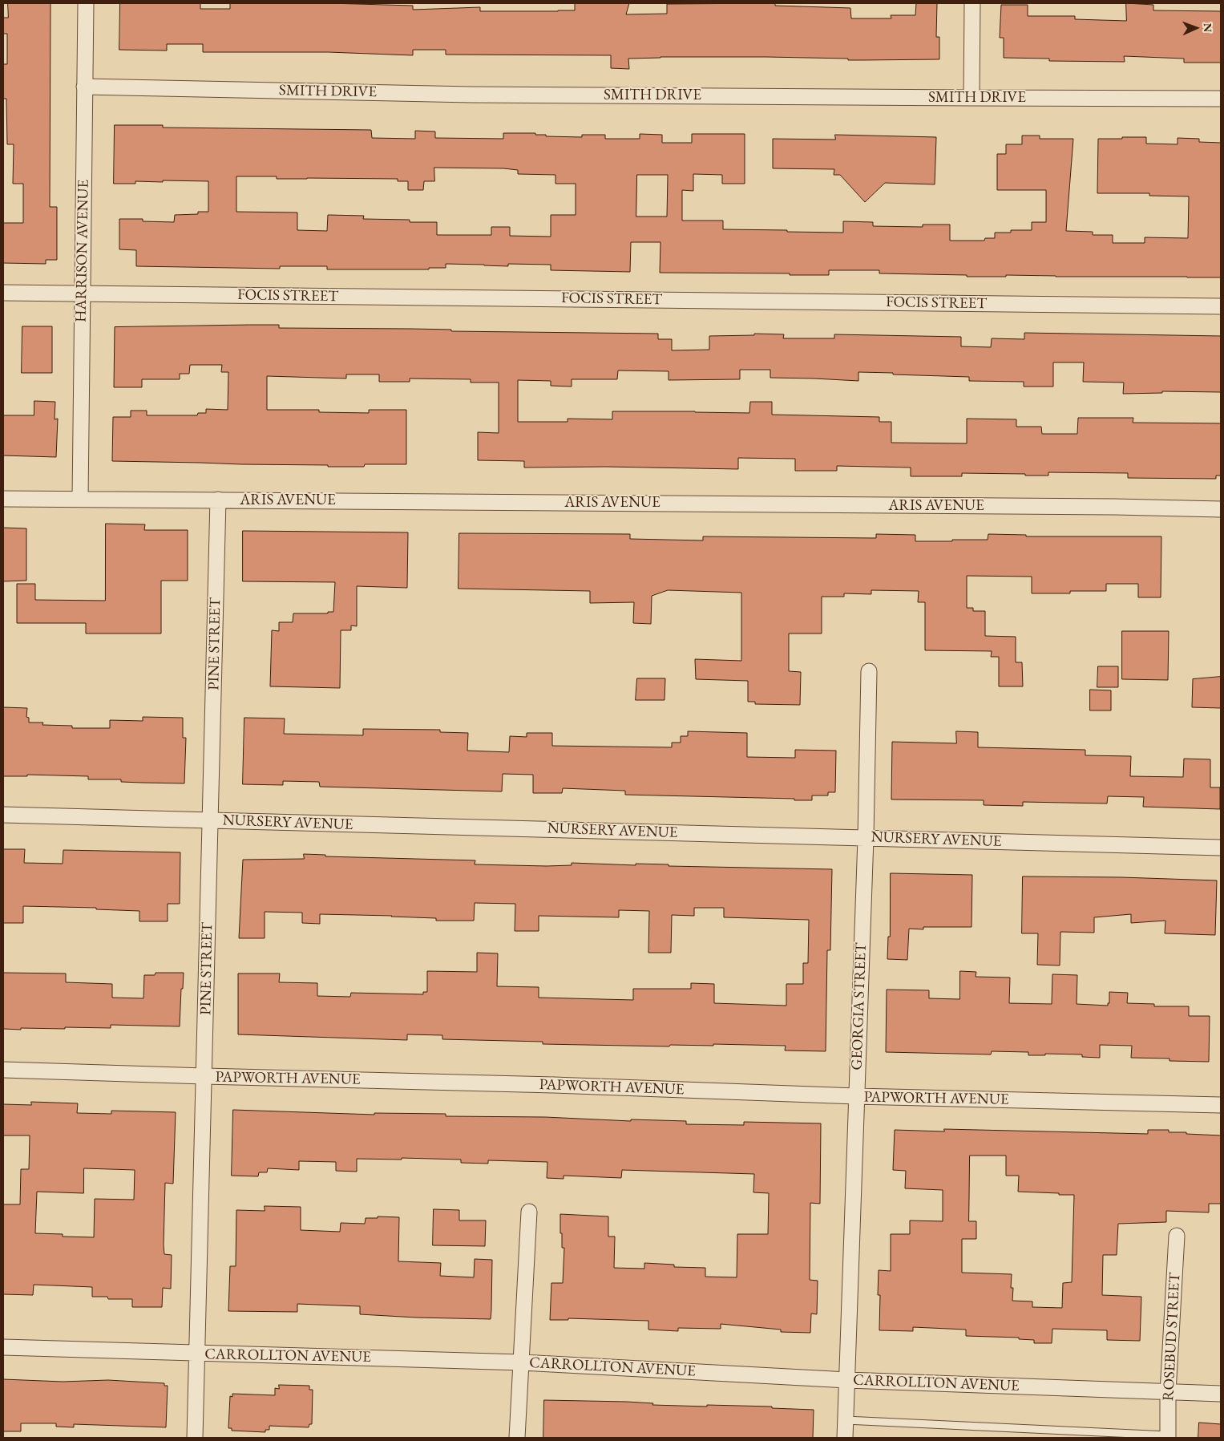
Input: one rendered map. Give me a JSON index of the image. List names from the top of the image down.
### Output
{
  "streets": {
    "street": [
      "SMITH DRIVE",
      "HARRISON AVENUE",
      "FOCIS STREET",
      "ARIS AVENUE",
      "PINE STREET",
      "NURSERY AVENUE",
      "GEORGIA STREET",
      "PAPWORTH AVENUE",
      "ROSEBUD STREET",
      "CARROLLTON AVENUE"
    ]
  },
  "crossings": [
    ["SMITH DRIVE", "HARRISON AVENUE"],
    ["HARRISON AVENUE", "FOCIS STREET"],
    ["HARRISON AVENUE", "ARIS AVENUE"],
    ["ARIS AVENUE", "PINE STREET"],
    ["PINE STREET", "NURSERY AVENUE"],
    ["PINE STREET", "PAPWORTH AVENUE"],
    ["PINE STREET", "CARROLLTON AVENUE"],
    ["NURSERY AVENUE", "GEORGIA STREET"],
    ["GEORGIA STREET", "PAPWORTH AVENUE"],
    ["GEORGIA STREET", "CARROLLTON AVENUE"],
    ["ROSEBUD STREET", "CARROLLTON AVENUE"]
  ],
  "north": "right"
}
